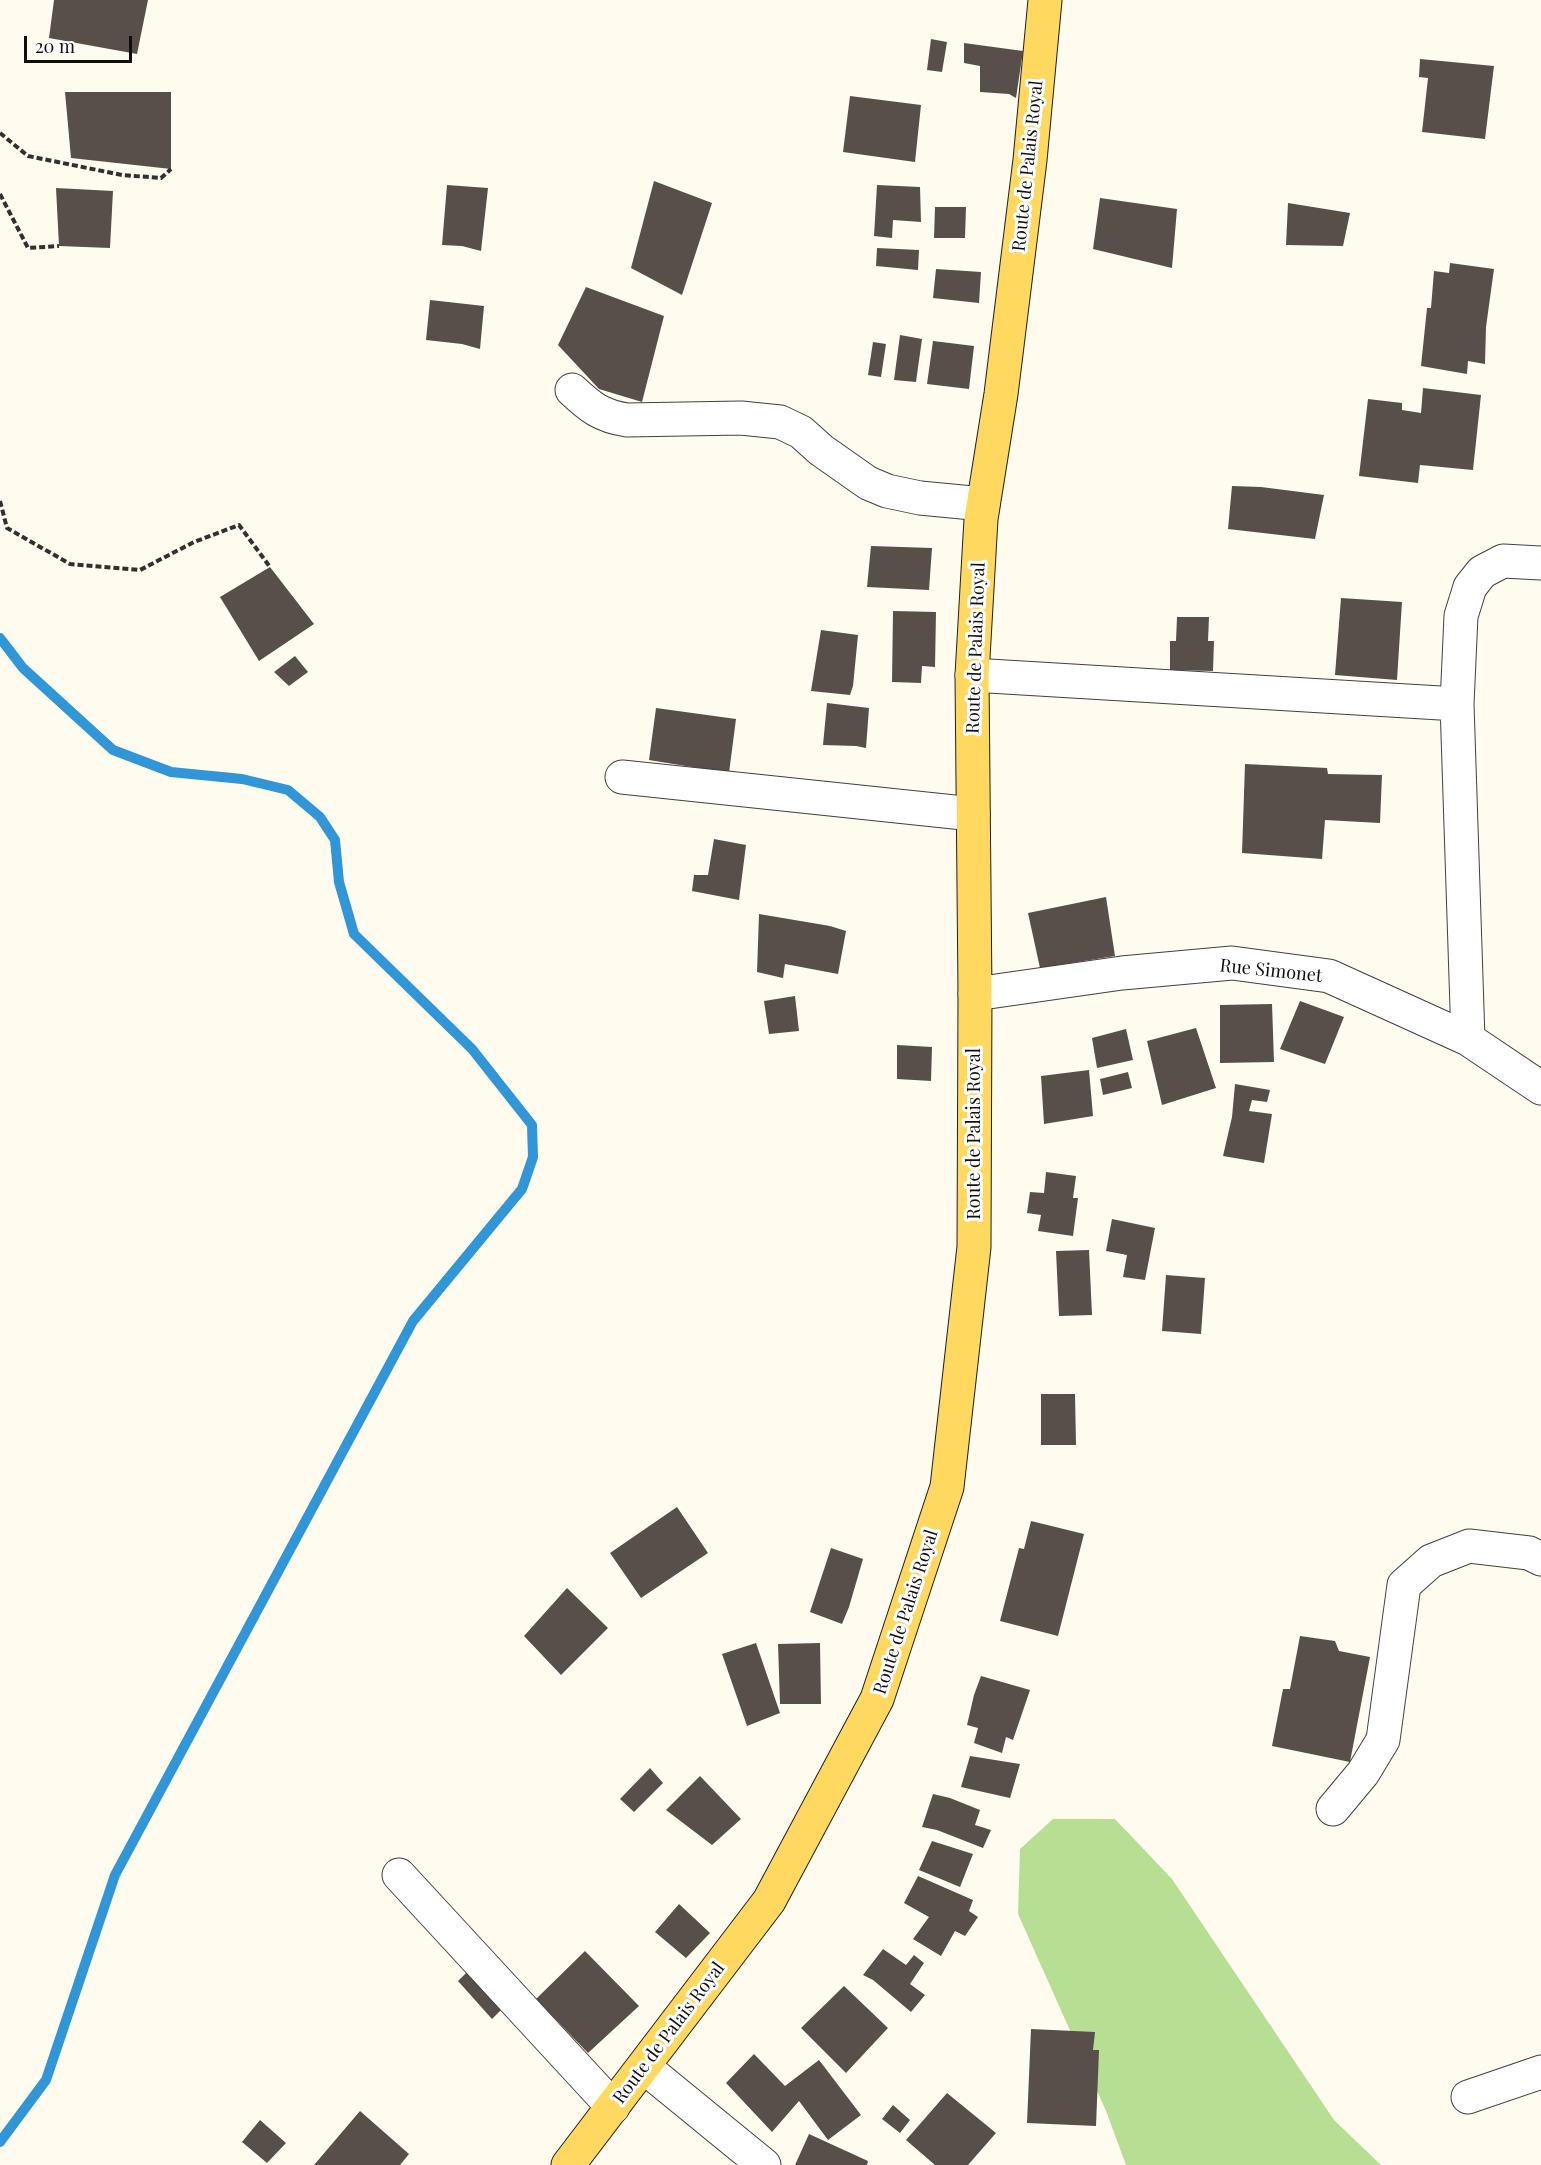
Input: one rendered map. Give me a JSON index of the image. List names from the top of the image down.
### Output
{
  "streets": {
    "main road": ["Route de Palais Royal"],
    "street": ["Rue Simonet"]
  },
  "crossings": [
    ["Route de Palais Royal", "Rue Simonet"]
  ],
  "scale_bar": "20 m"
}
